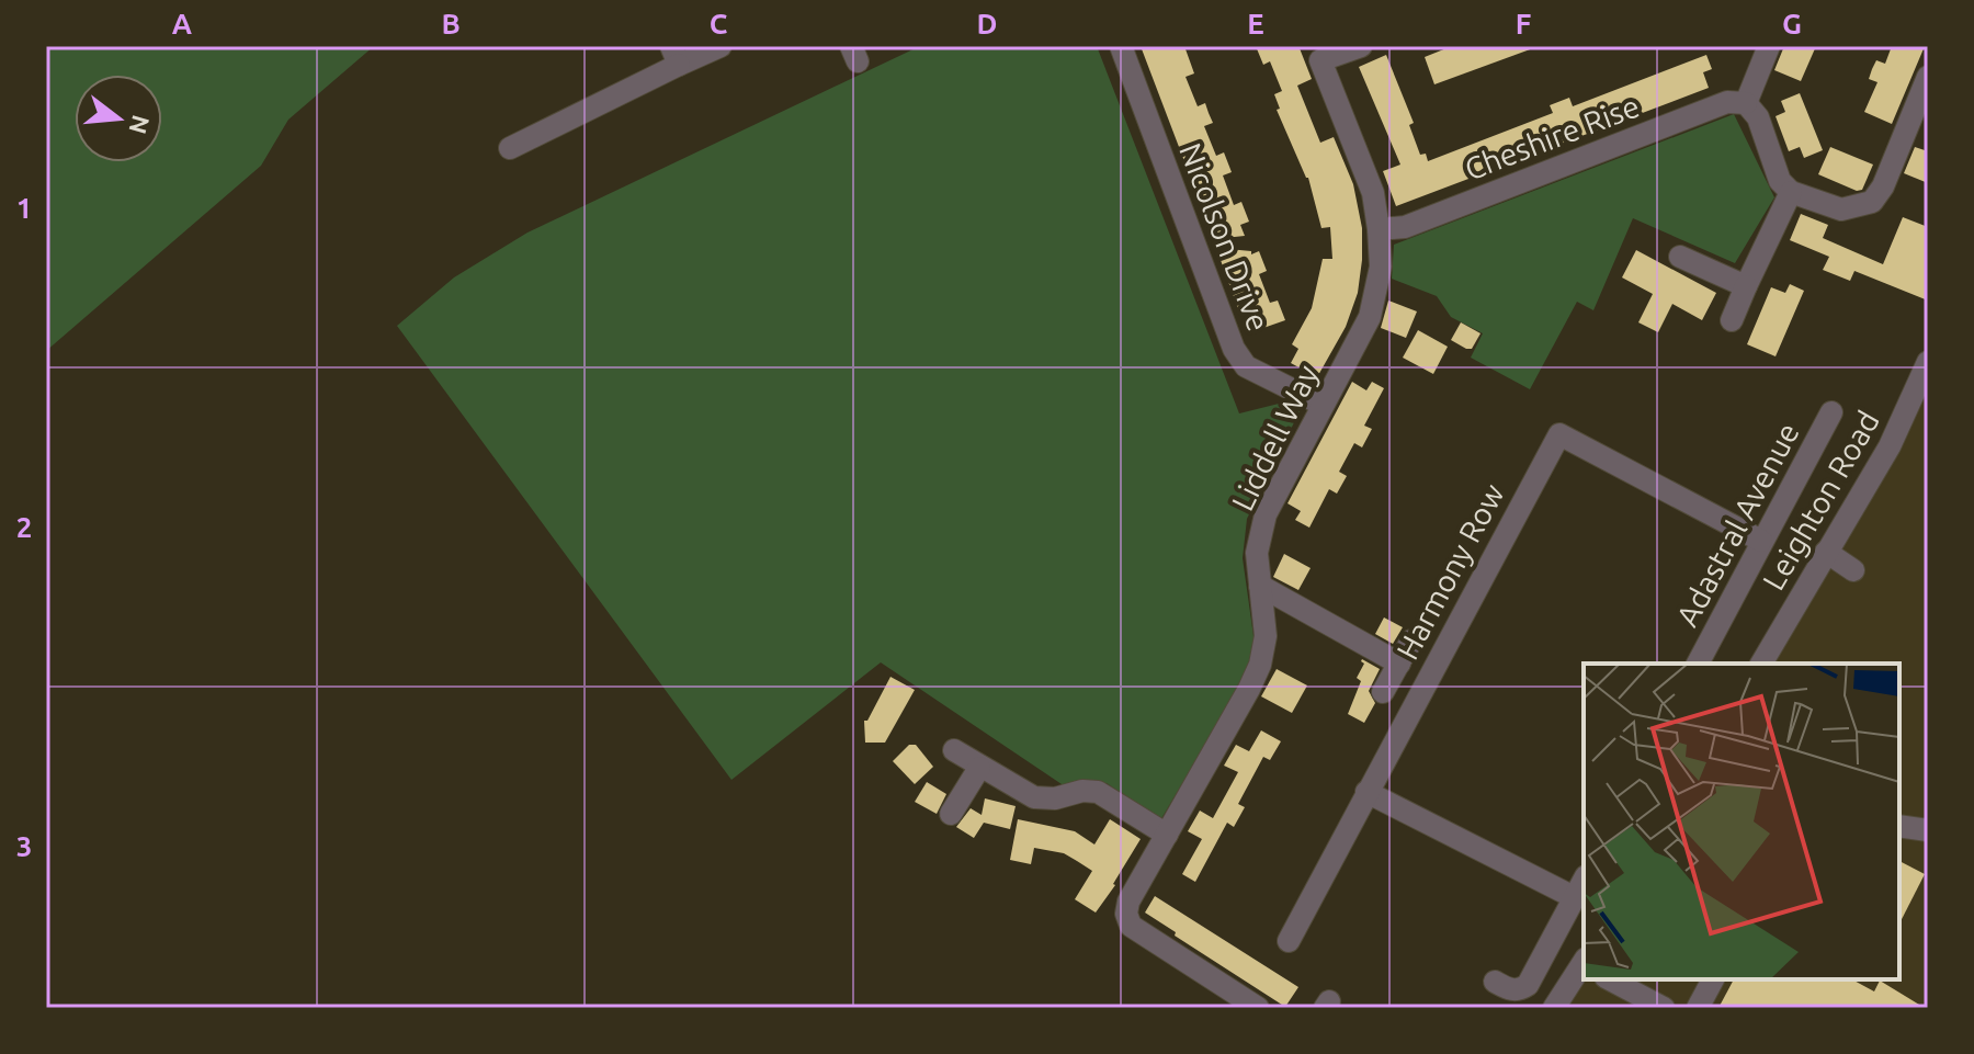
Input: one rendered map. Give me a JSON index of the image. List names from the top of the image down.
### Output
{
  "streets": {
    "street": [
      "Cheshire Rise",
      "Nicolson Drive",
      "Liddell Way",
      "Leighton Road",
      "Adastral Avenue",
      "Harmony Row"
    ]
  },
  "crossings": [
    ["Cheshire Rise", "Liddell Way"],
    ["Nicolson Drive", "Liddell Way"],
    ["Adastral Avenue", "Harmony Row"]
  ],
  "north": "right",
  "grid": {
    "columns": [
      "A",
      "B",
      "C",
      "D",
      "E",
      "F",
      "G"
    ],
    "rows": ["1", "2", "3"]
  }
}
